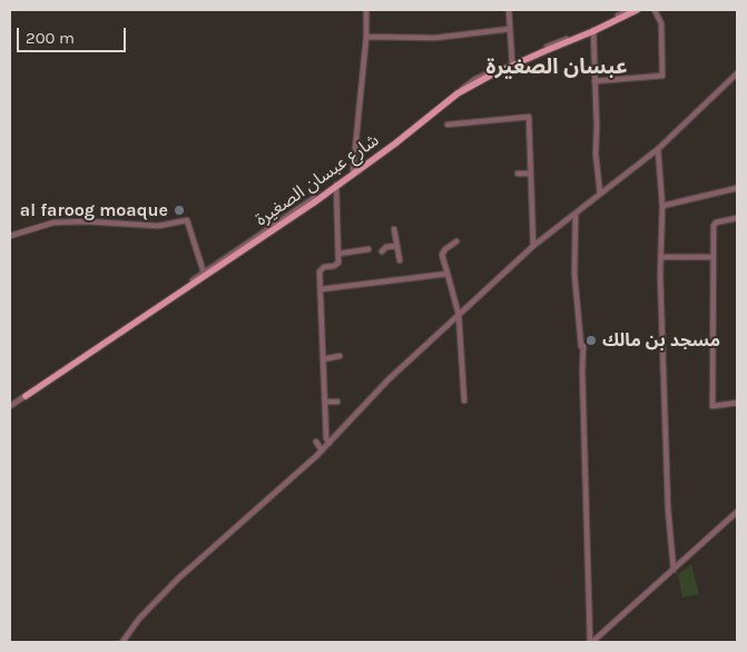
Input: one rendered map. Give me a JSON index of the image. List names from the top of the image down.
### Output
{
  "streets": {
    "main road": ["شارع عبسان الصغيرة"]
  },
  "districts": ["عبسان الصغيرة"],
  "places": ["al faroog moaque", "مسجد بن مالك"],
  "scale_bar": "200 m"
}
